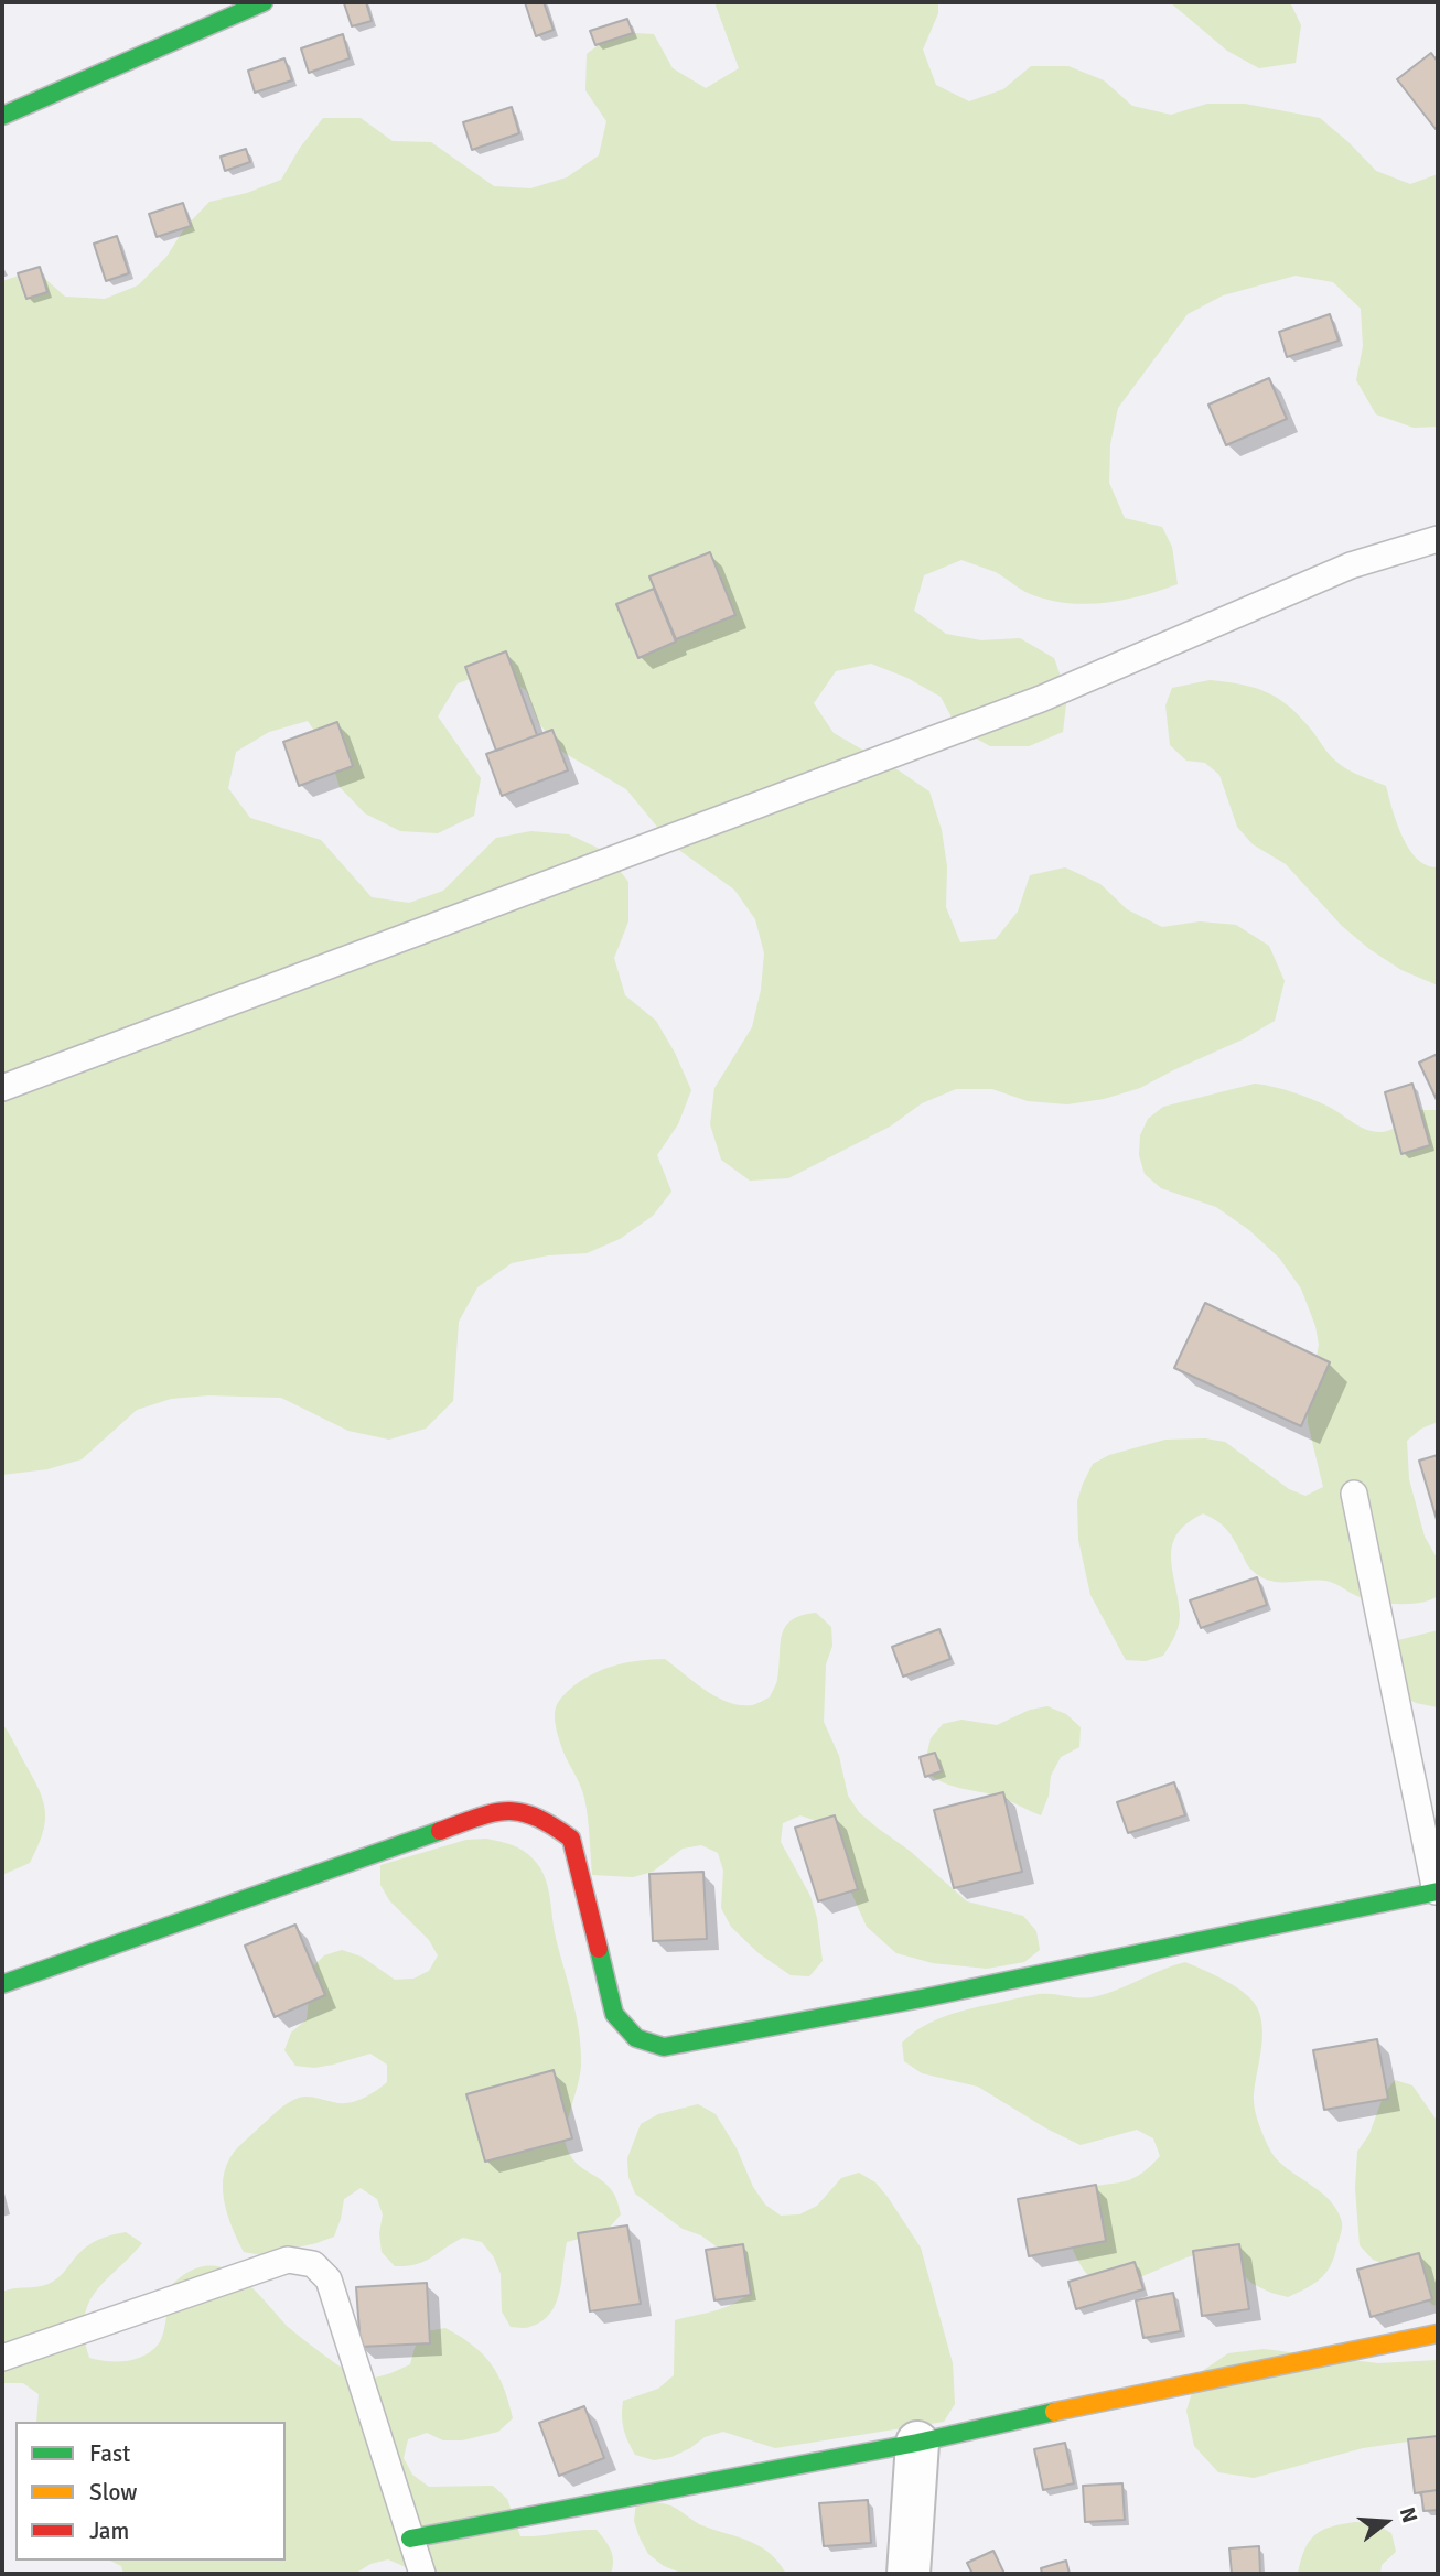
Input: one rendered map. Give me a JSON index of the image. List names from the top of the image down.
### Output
{
  "legend": ["Fast", "Slow", "Jam"],
  "north": "right"
}
